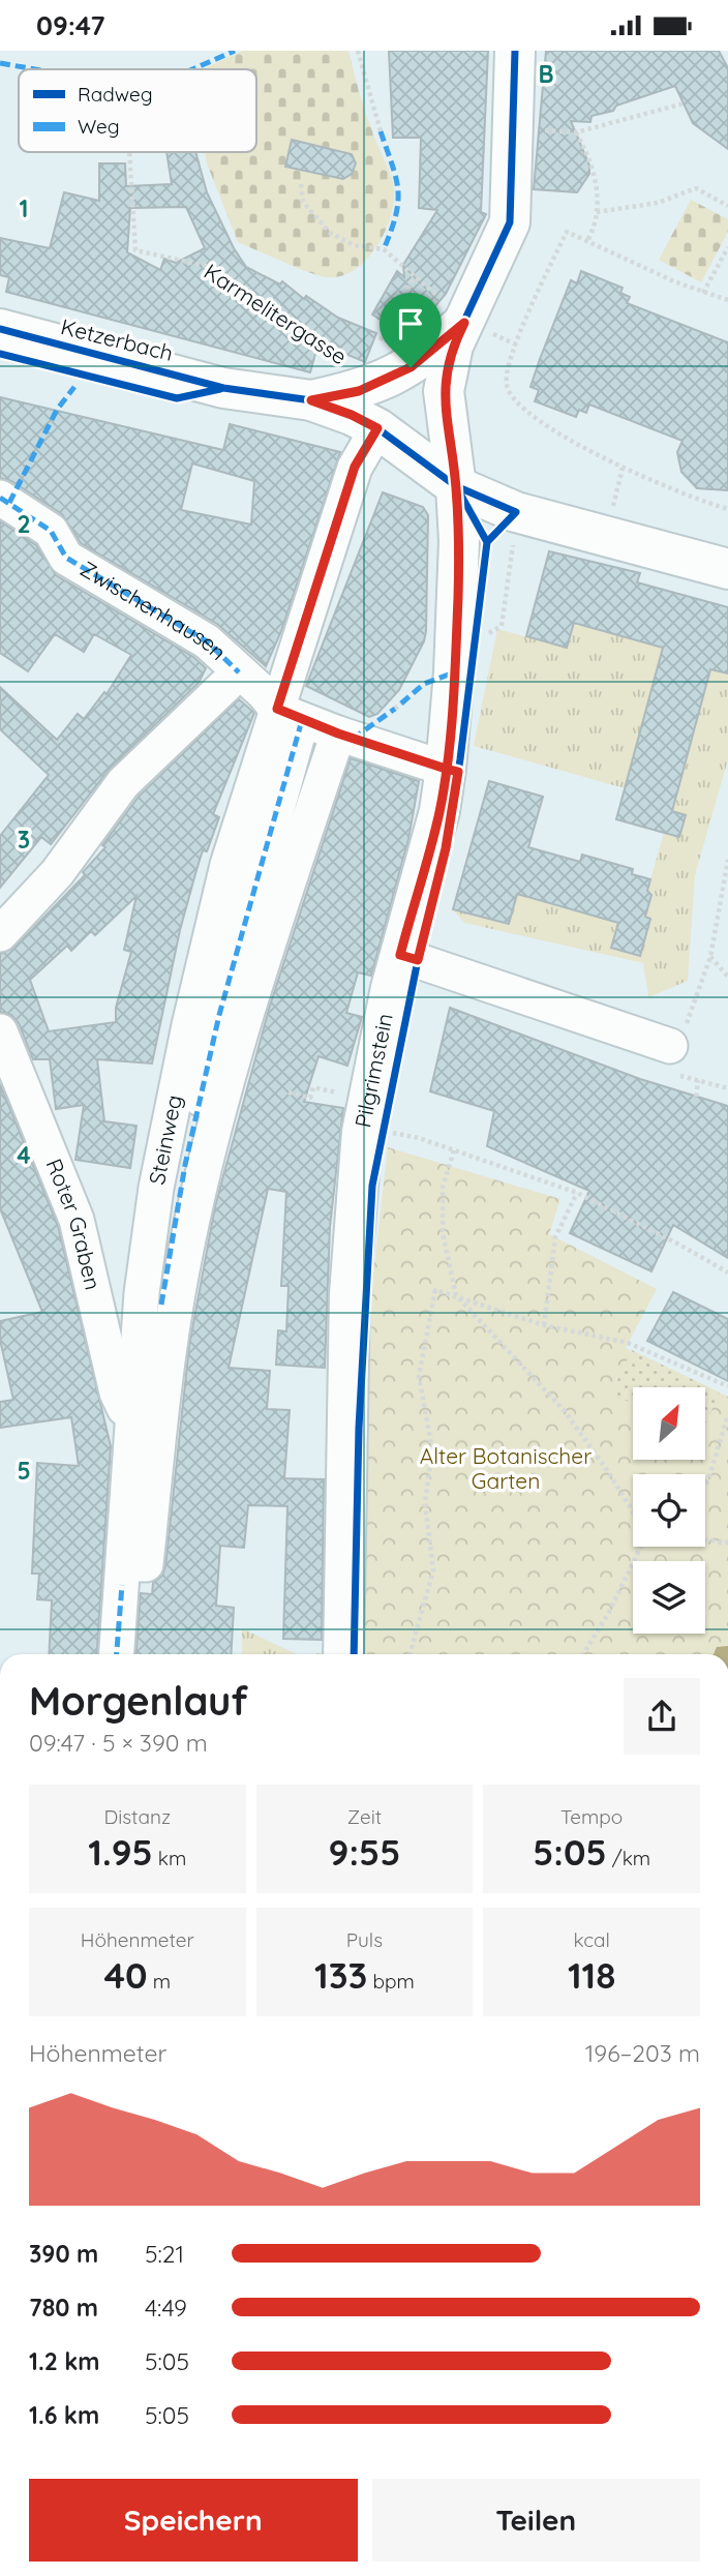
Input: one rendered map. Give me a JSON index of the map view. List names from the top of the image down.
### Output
{
  "streets": {
    "main road": ["Ketzerbach", "Pilgrimstein"],
    "street": ["Zwischenhausen", "Steinweg", "Roter Graben"],
    "path": ["Karmelitergasse"]
  },
  "crossings": [
    ["Ketzerbach", "Pilgrimstein"],
    ["Ketzerbach", "Steinweg"],
    ["Steinweg", "Roter Graben"]
  ],
  "parks": ["Alter Botanischer Garten"],
  "legend": ["Radweg", "Weg"],
  "north": "top right",
  "page": {
    "status": "09:47",
    "heading": ["Morgenlauf", "09:47 · 5 × 390 m"],
    "stats": [
      ["Distanz", "1.95 km"],
      ["Zeit", "9:55"],
      ["Tempo", "5:05 /km"],
      ["Höhenmeter", "40 m"],
      ["Puls", "133 bpm"],
      ["kcal", "118"]
    ],
    "chart": ["Höhenmeter", "196–203 m"],
    "list": [
      {
        "name": "390 m",
        "note": "5:21"
      },
      {
        "name": "780 m",
        "note": "4:49"
      },
      {
        "name": "1.2 km",
        "note": "5:05"
      },
      {
        "name": "1.6 km",
        "note": "5:05"
      }
    ],
    "buttons": ["Speichern", "Teilen"]
  },
  "grid": {
    "columns": ["B"],
    "rows": [
      "1",
      "2",
      "3",
      "4",
      "5"
    ]
  }
}
